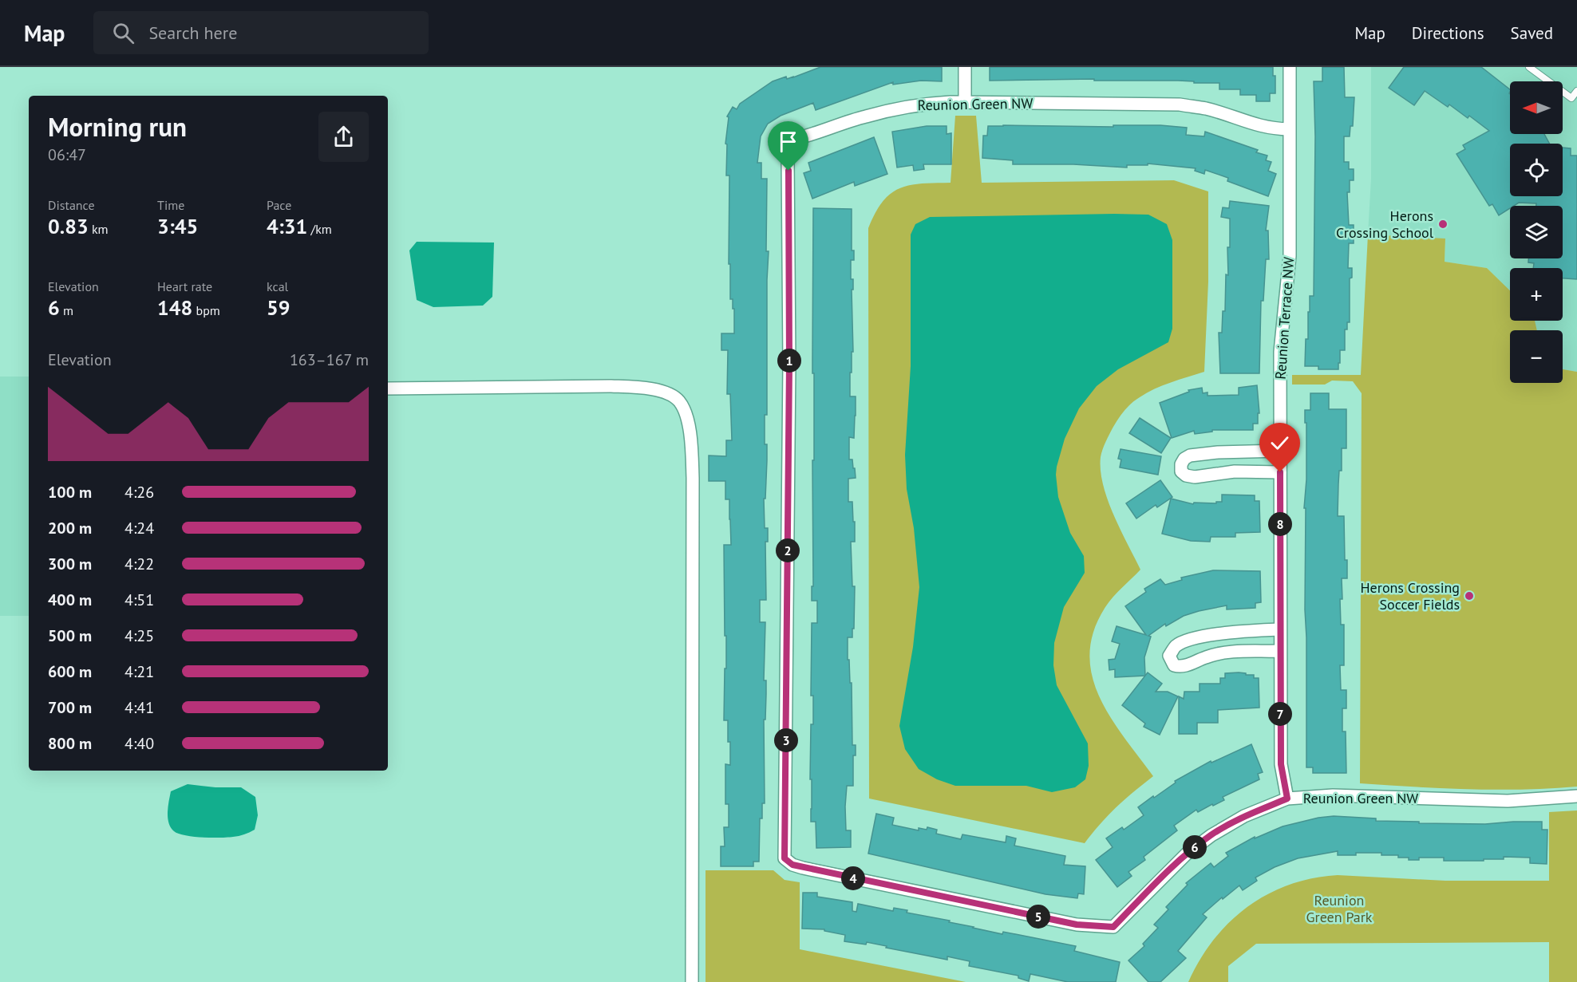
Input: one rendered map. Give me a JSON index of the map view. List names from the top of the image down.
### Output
{
  "streets": {
    "street": ["Reunion Green NW", "Reunion Terrace NW"]
  },
  "crossings": [
    ["Reunion Green NW", "Reunion Terrace NW"]
  ],
  "parks": ["Reunion Green Park"],
  "places": ["Herons Crossing School", "Herons Crossing Soccer Fields"],
  "north": "left",
  "page": {
    "header": "Map",
    "search": "Search here",
    "nav": ["Map", "Directions", "Saved"],
    "map_buttons": ["+", "−"],
    "heading": ["Morning run", "06:47"],
    "stats": [
      ["Distance", "0.83 km"],
      ["Time", "3:45"],
      ["Pace", "4:31 /km"],
      ["Elevation", "6 m"],
      ["Heart rate", "148 bpm"],
      ["kcal", "59"]
    ],
    "chart": ["Elevation", "163–167 m"],
    "pins": [
      "1",
      "8",
      "2",
      "7",
      "3",
      "6",
      "4",
      "5"
    ],
    "list": [
      {
        "name": "100 m",
        "note": "4:26"
      },
      {
        "name": "200 m",
        "note": "4:24"
      },
      {
        "name": "300 m",
        "note": "4:22"
      },
      {
        "name": "400 m",
        "note": "4:51"
      },
      {
        "name": "500 m",
        "note": "4:25"
      },
      {
        "name": "600 m",
        "note": "4:21"
      },
      {
        "name": "700 m",
        "note": "4:41"
      },
      {
        "name": "800 m",
        "note": "4:40"
      }
    ]
  }
}
